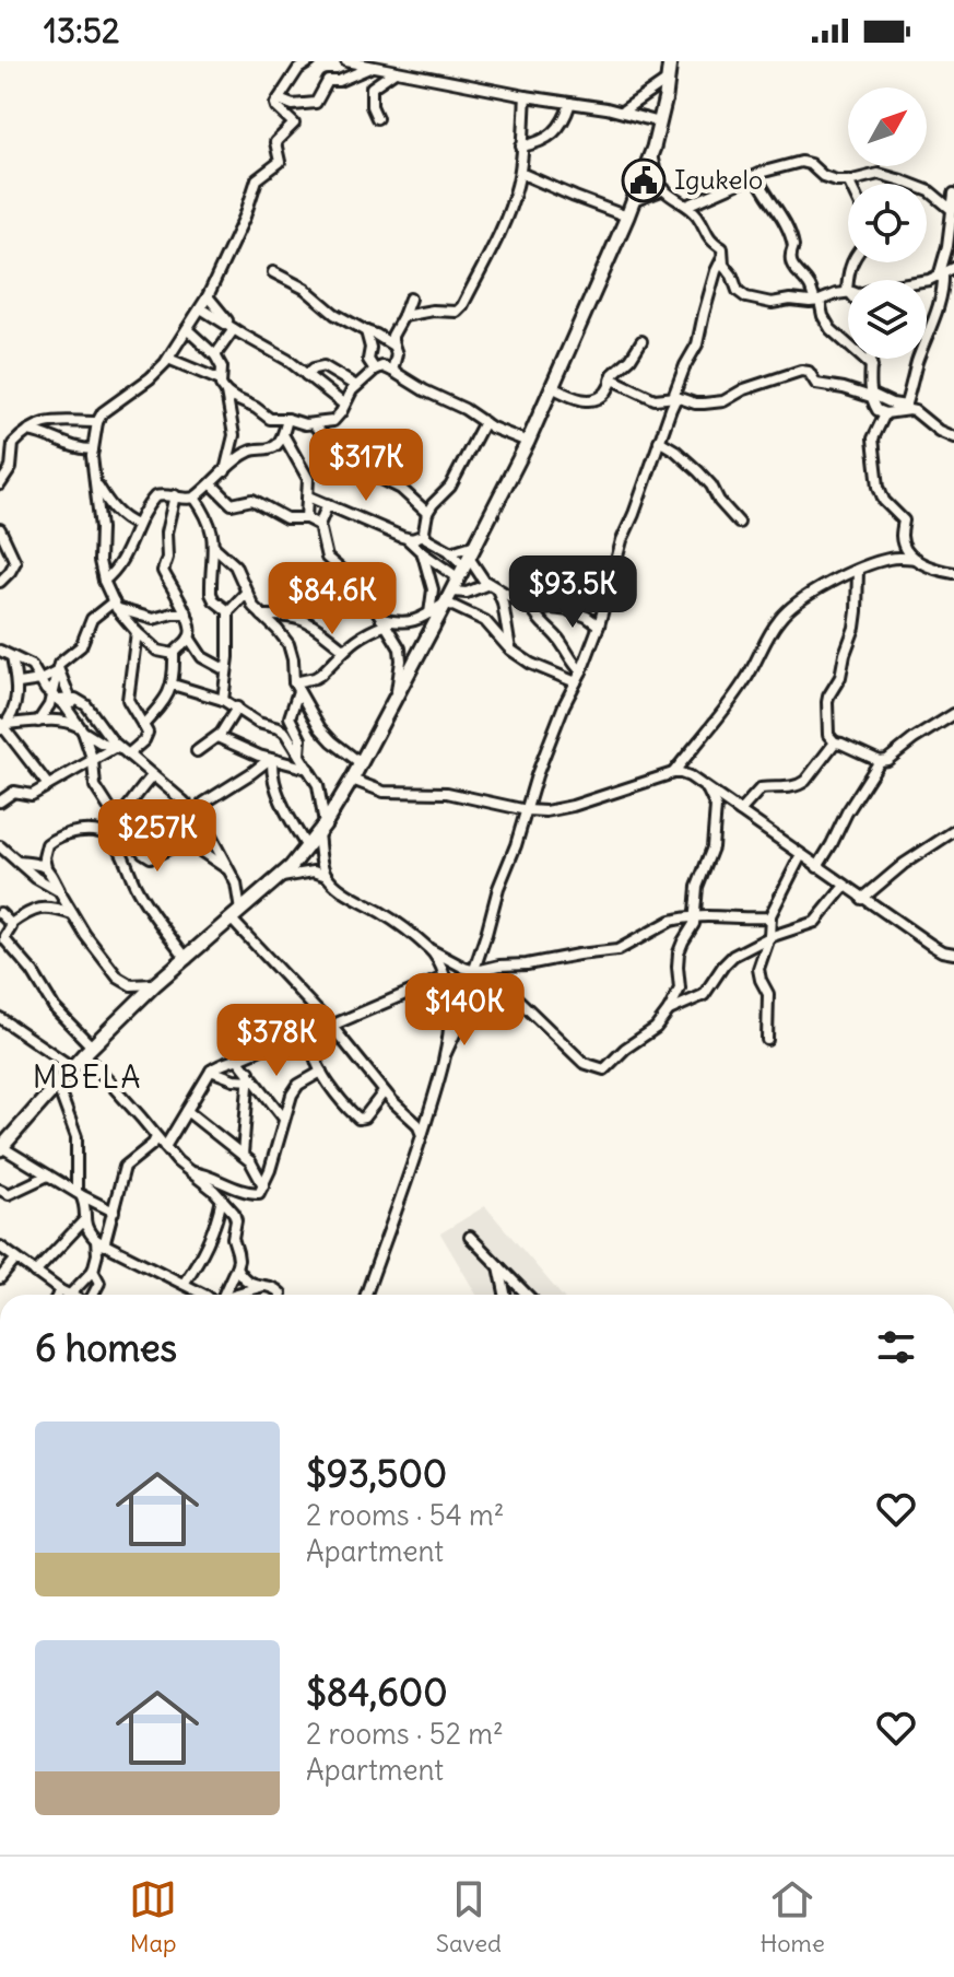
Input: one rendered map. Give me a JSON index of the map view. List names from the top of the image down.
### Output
{
  "districts": ["MBELA"],
  "places": {
    "public building": ["Igukelo"]
  },
  "north": "top right",
  "page": {
    "status": "13:52",
    "price": [
      "$317K",
      "$93.5K",
      "$84.6K",
      "$257K",
      "$140K",
      "$378K"
    ],
    "heading": "6 homes",
    "list": [
      {
        "name": "$93,500",
        "note": "2 rooms · 54 m² · Apartment"
      },
      {
        "name": "$84,600",
        "note": "2 rooms · 52 m² · Apartment"
      }
    ],
    "tabs": ["Map", "Saved", "Home"]
  }
}
